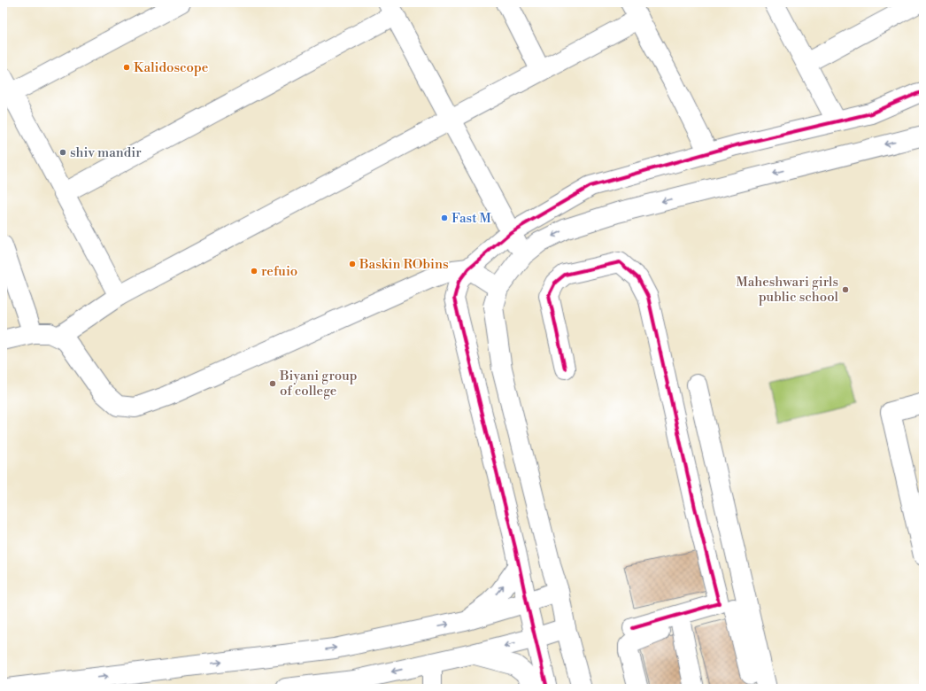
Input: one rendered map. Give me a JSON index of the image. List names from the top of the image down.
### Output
{
  "places": [
    "Kalidoscope",
    "shiv mandir",
    "Fast M",
    "Baskin RObins",
    "refuio",
    "Maheshwari girls public school",
    "Biyani group of college"
  ]
}
